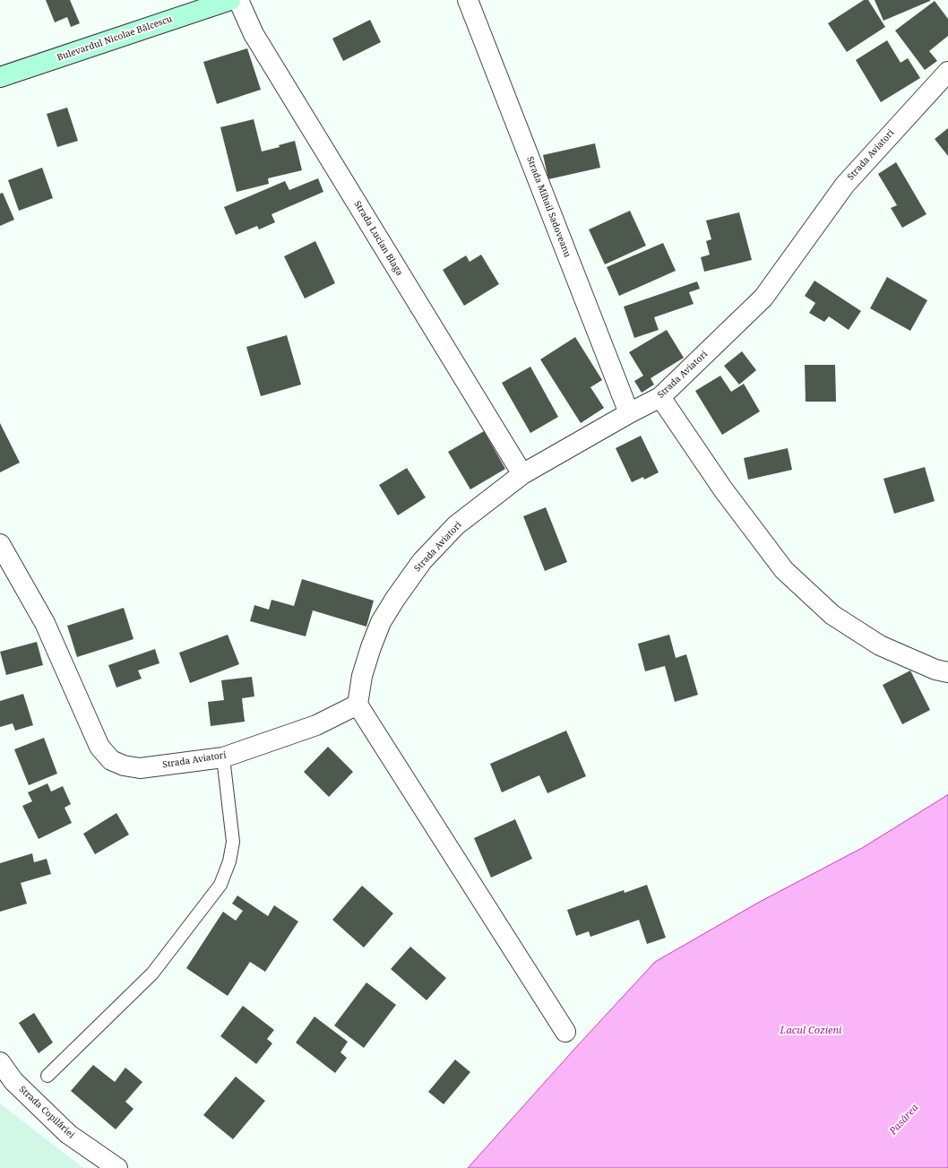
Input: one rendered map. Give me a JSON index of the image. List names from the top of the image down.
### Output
{
  "streets": {
    "main road": ["Bulevardul Nicolae Bălcescu"],
    "street": [
      "Strada Aviatori",
      "Strada Mihail Sadoveanu",
      "Strada Lucian Blaga",
      "Strada Copilăriei"
    ]
  },
  "crossings": [
    ["Strada Aviatori", "Strada Mihail Sadoveanu"],
    ["Strada Aviatori", "Strada Lucian Blaga"]
  ],
  "water": ["Lacul Cozieni", "Pasărea"]
}
